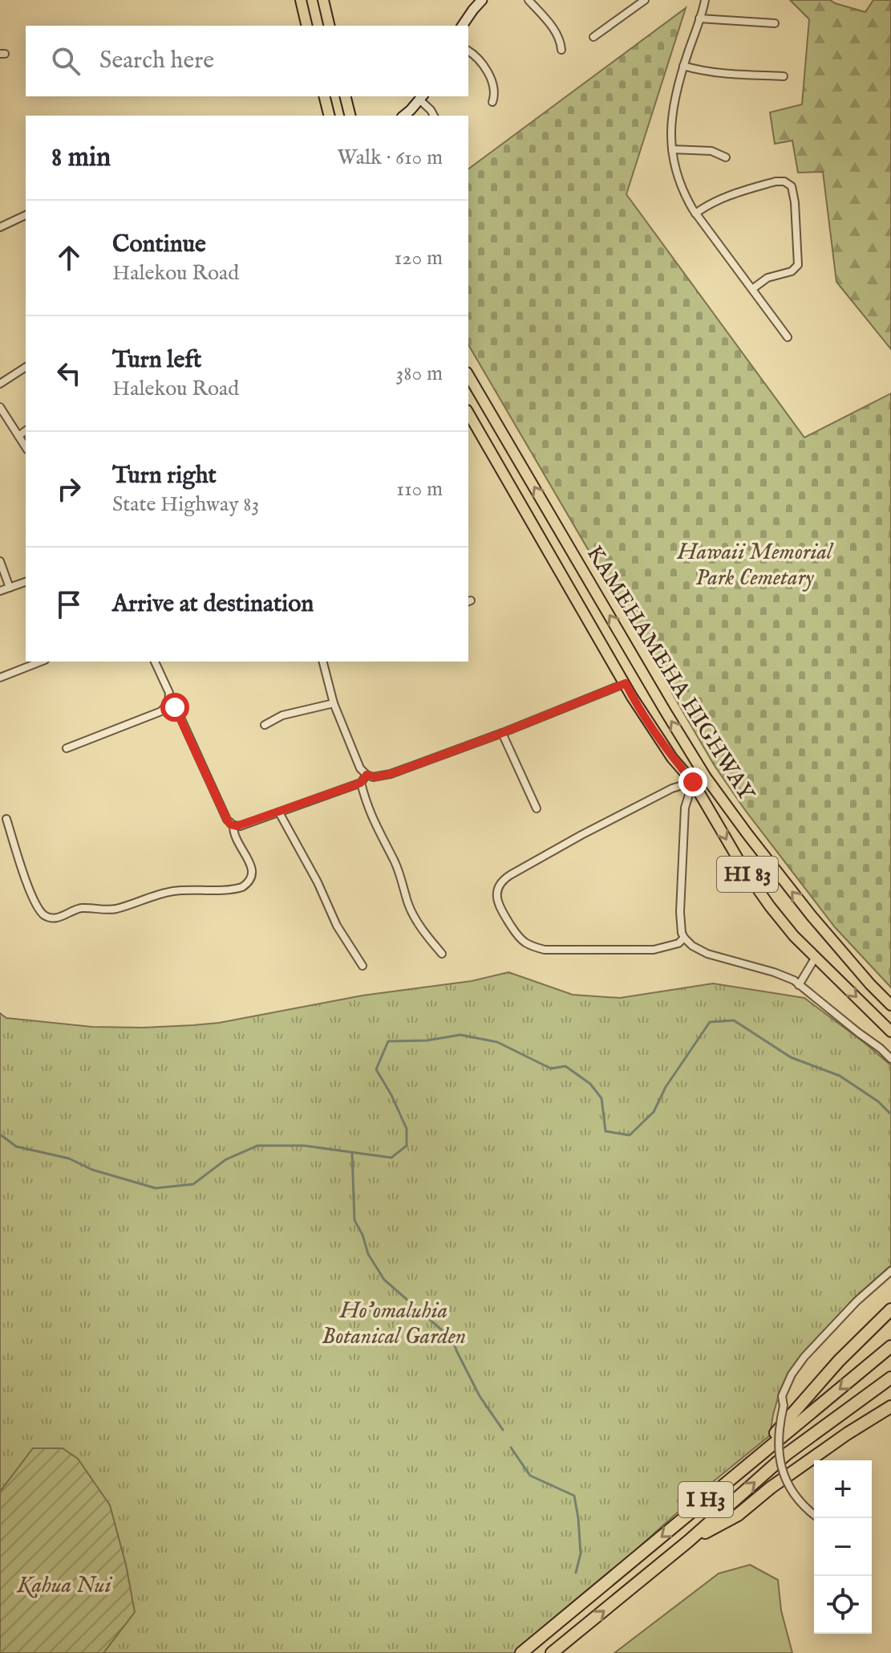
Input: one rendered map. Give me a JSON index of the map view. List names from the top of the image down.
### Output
{
  "streets": {
    "highway": ["I H3"],
    "main road": ["KAMEHAMEHA HIGHWAY", "HI 83"]
  },
  "crossings": [
    ["KAMEHAMEHA HIGHWAY", "HI 83"]
  ],
  "parks": ["Hawaii Memorial Park Cemetary", "Ho'omaluhia Botanical Garden", "Kahua Nui"],
  "page": {
    "search": "Search here",
    "heading": ["8 min", "Walk · 610 m"],
    "list": [
      ["Continue", "Halekou Road", "120 m"],
      ["Turn left", "Halekou Road", "380 m"],
      ["Turn right", "State Highway 83", "110 m"],
      "Arrive at destination"
    ],
    "map_buttons": ["+", "−"]
  }
}
